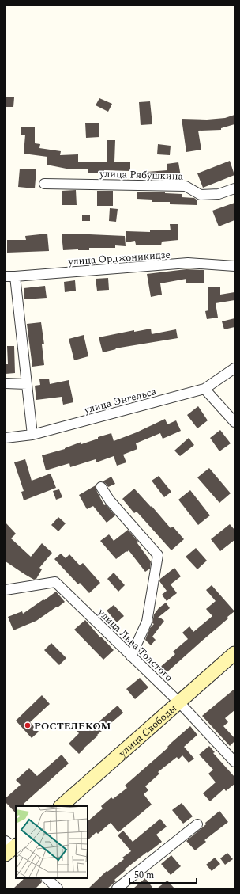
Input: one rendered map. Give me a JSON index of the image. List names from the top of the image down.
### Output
{
  "streets": {
    "street": [
      "улица Рябушкина",
      "улица Орджоникидзе",
      "улица Энгельса",
      "улица Льва Толстого",
      "улица Свободы"
    ]
  },
  "crossings": [
    ["улица Льва Толстого", "улица Свободы"]
  ],
  "places": ["РОСТЕЛЕКОМ"],
  "scale_bar": "50 m"
}
